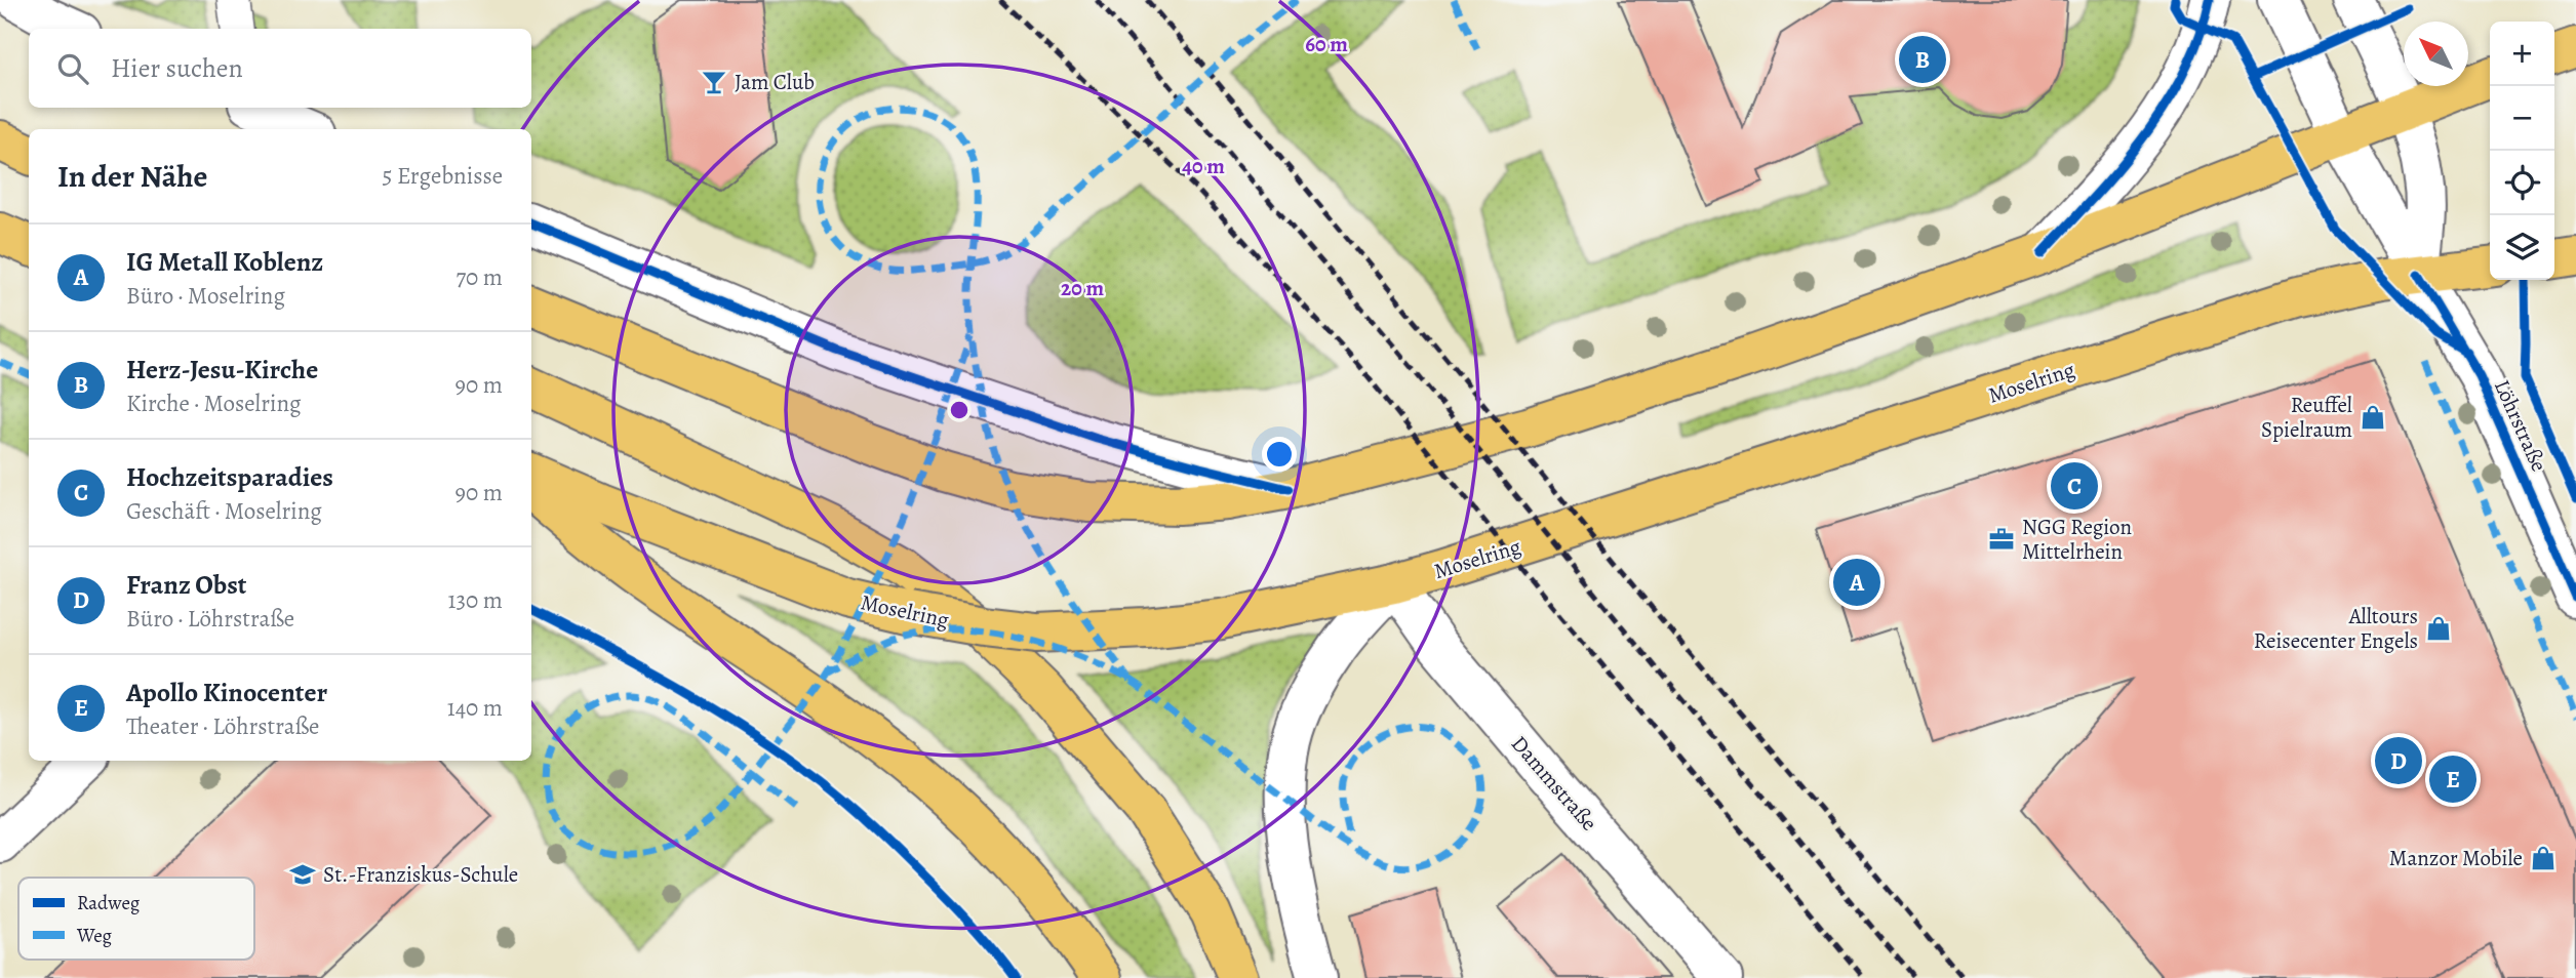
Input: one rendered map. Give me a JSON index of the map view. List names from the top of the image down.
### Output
{
  "streets": {
    "main road": ["Moselring"],
    "street": ["Löhrstraße", "Dammstraße"]
  },
  "crossings": [
    ["Moselring", "Löhrstraße"],
    ["Moselring", "Dammstraße"]
  ],
  "places": {
    "bar": ["Jam Club"],
    "shop": ["Reuffel Spielraum", "Alltours Reisecenter Engels", "Manzor Mobile"],
    "office": ["NGG Region Mittelrhein"],
    "school or university": ["St.-Franziskus-Schule"]
  },
  "legend": ["Radweg", "Weg"],
  "north": "top left",
  "page": {
    "map_buttons": ["+", "−"],
    "search": "Hier suchen",
    "pins": [
      "B",
      "C",
      "A",
      "D",
      "E"
    ],
    "heading": ["In der Nähe", "5 Ergebnisse"],
    "list": [
      {
        "mark": "A",
        "name": "IG Metall Koblenz",
        "note": "Büro · Moselring",
        "value": "70 m"
      },
      {
        "mark": "B",
        "name": "Herz-Jesu-Kirche",
        "note": "Kirche · Moselring",
        "value": "90 m"
      },
      {
        "mark": "C",
        "name": "Hochzeitsparadies",
        "note": "Geschäft · Moselring",
        "value": "90 m"
      },
      {
        "mark": "D",
        "name": "Franz Obst",
        "note": "Büro · Löhrstraße",
        "value": "130 m"
      },
      {
        "mark": "E",
        "name": "Apollo Kinocenter",
        "note": "Theater · Löhrstraße",
        "value": "140 m"
      }
    ]
  },
  "rings": ["60 m", "40 m", "20 m"]
}
